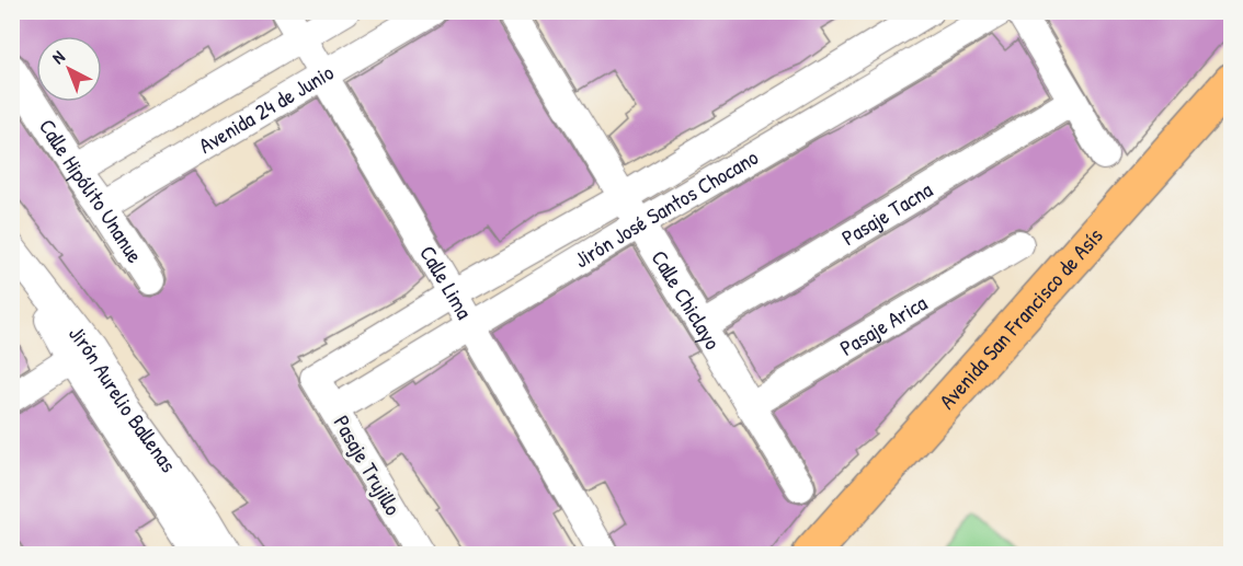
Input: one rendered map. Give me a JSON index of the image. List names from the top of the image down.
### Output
{
  "streets": {
    "highway": ["Avenida San Francisco de Asís"],
    "street": [
      "Avenida 24 de Junio",
      "Calle Hipólito Unanue",
      "Jirón José Santos Chocano",
      "Pasaje Tacna",
      "Calle Lima",
      "Calle Chiclayo",
      "Pasaje Arica",
      "Jirón Aurelio Ballenas",
      "Pasaje Trujillo"
    ]
  },
  "crossings": [
    ["Avenida 24 de Junio", "Calle Hipólito Unanue"],
    ["Avenida 24 de Junio", "Calle Lima"],
    ["Jirón José Santos Chocano", "Calle Lima"],
    ["Jirón José Santos Chocano", "Calle Chiclayo"],
    ["Jirón José Santos Chocano", "Pasaje Trujillo"],
    ["Pasaje Tacna", "Calle Chiclayo"],
    ["Calle Chiclayo", "Pasaje Arica"]
  ],
  "north": "top left"
}
